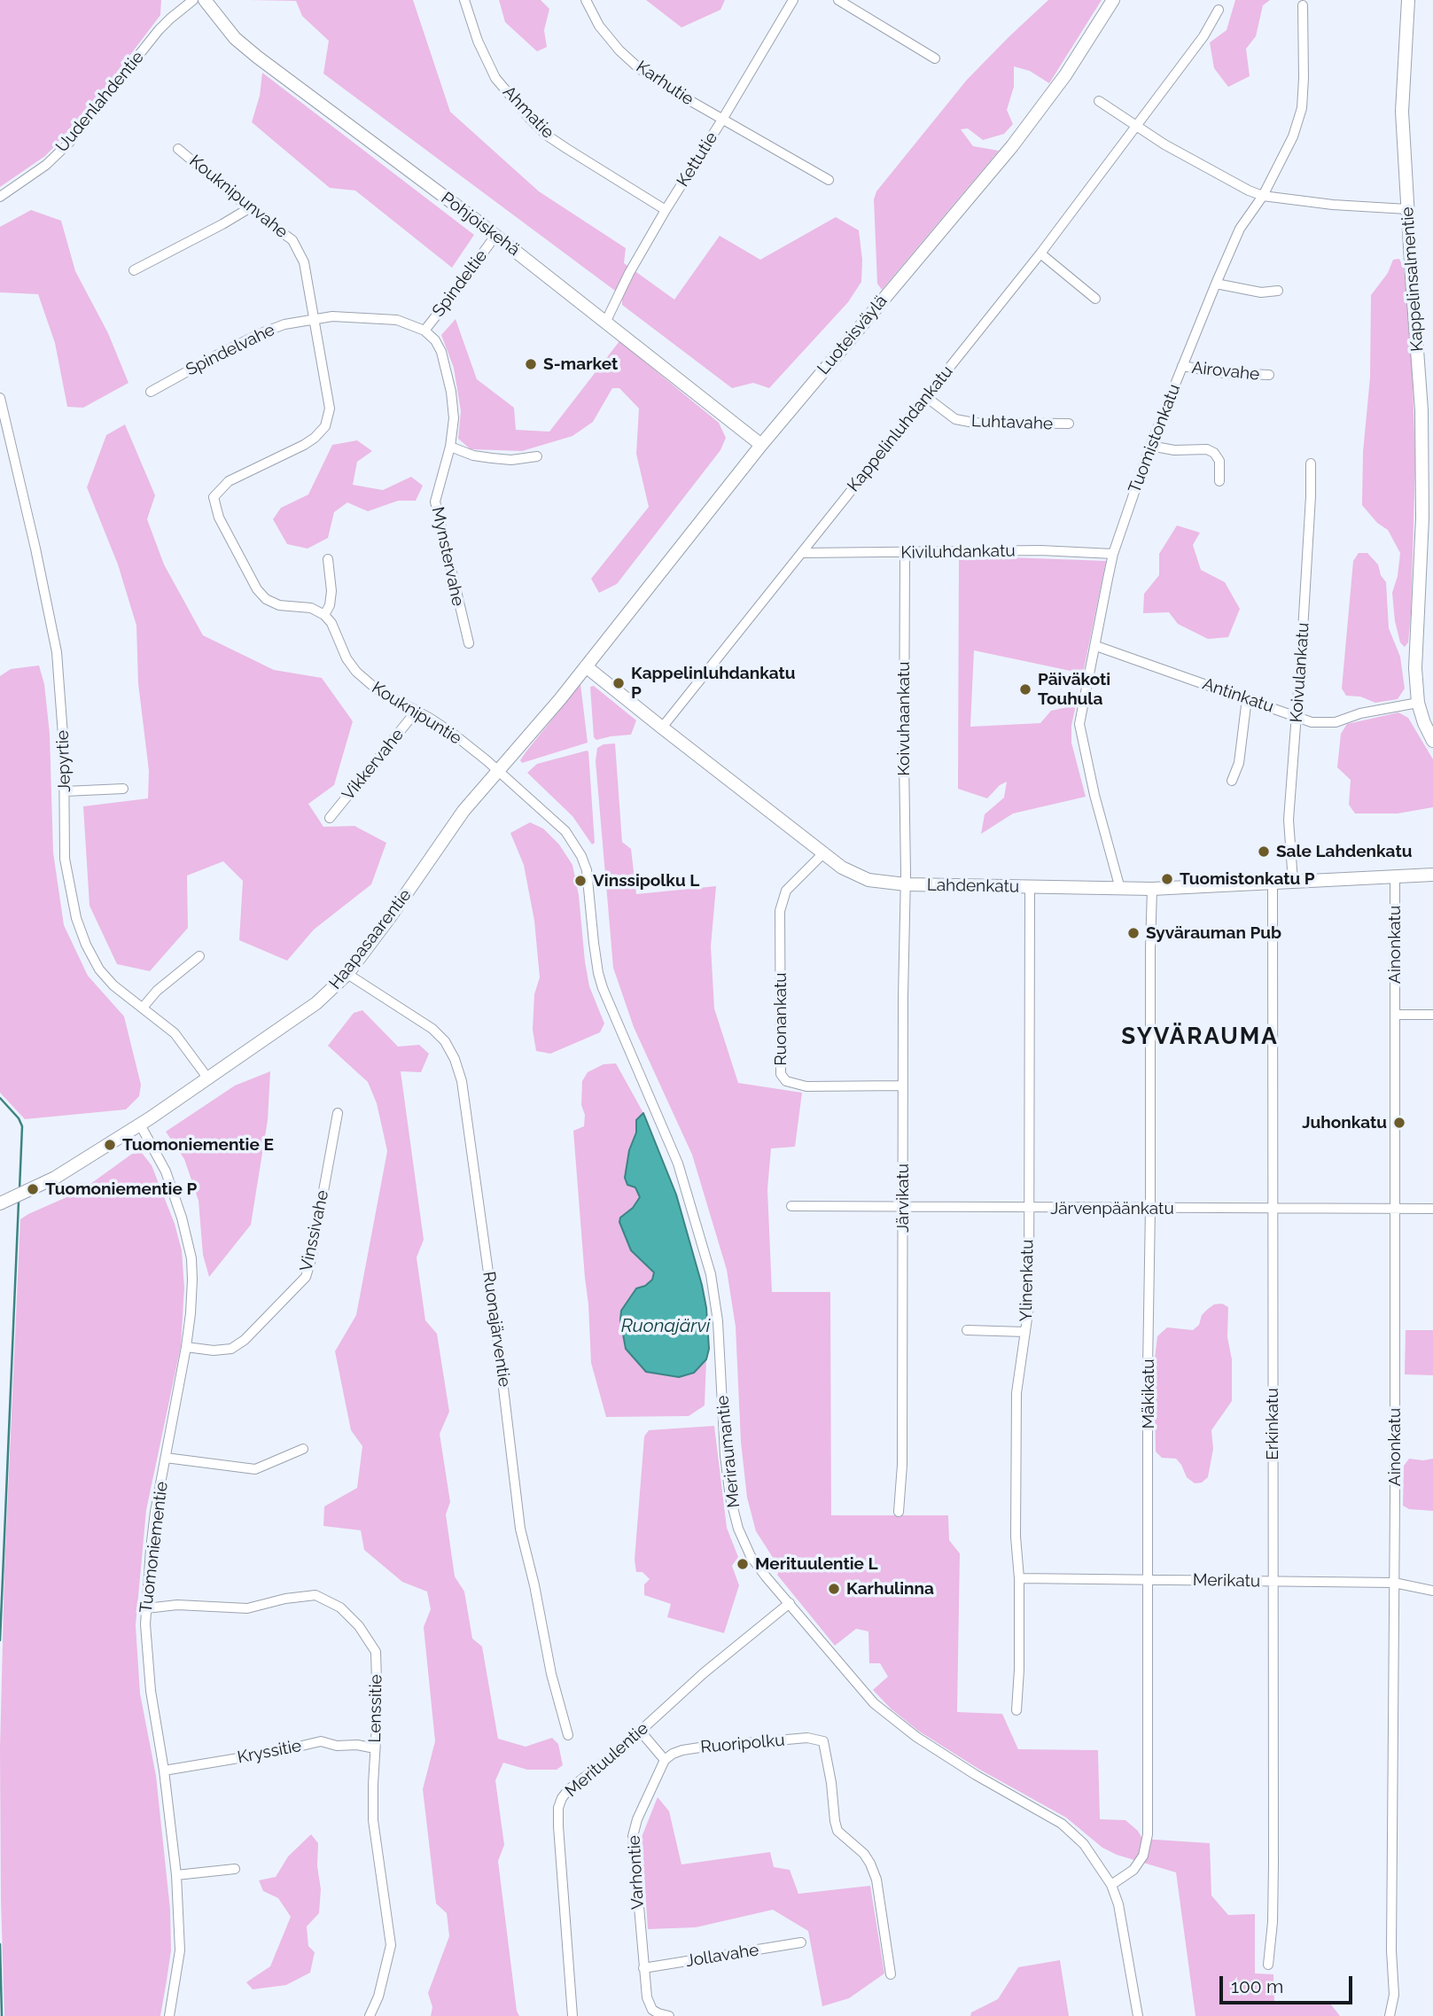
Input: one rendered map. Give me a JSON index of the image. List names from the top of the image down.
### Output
{
  "streets": {
    "main road": [
      "Pohjoiskehä",
      "Kappelinsalmentie",
      "Luoteisväylä",
      "Lahdenkatu",
      "Haapasaarentie"
    ],
    "street": [
      "Karhutie",
      "Uudenlahdentie",
      "Ahmatie",
      "Kettutie",
      "Kouknipunvahe",
      "Spindeltie",
      "Spindelvahe",
      "Airovahe",
      "Luhtavahe",
      "Kappelinluhdankatu",
      "Tuomistonkatu",
      "Kiviluhdankatu",
      "Mynstervahe",
      "Koivulankatu",
      "Antinkatu",
      "Kouknipuntie",
      "Koivuhaankatu",
      "Jepyrtie",
      "Vikkervahe",
      "Ainonkatu",
      "Ruonankatu",
      "Järvikatu",
      "Järvenpäänkatu",
      "Vinssivahe",
      "Ylinenkatu",
      "Ruonajärventie",
      "Mäkikatu",
      "Erkinkatu",
      "Meriraumantie",
      "Tuomoniementie",
      "Merikatu",
      "Lenssitie",
      "Ruoripolku",
      "Kryssitie",
      "Merituulentie",
      "Varhontie",
      "Jollavahe"
    ]
  },
  "crossings": [
    ["Karhutie", "Kettutie"],
    ["Ahmatie", "Kettutie"],
    ["Kettutie", "Pohjoiskehä"],
    ["Kouknipunvahe", "Spindeltie"],
    ["Kouknipunvahe", "Spindelvahe"],
    ["Pohjoiskehä", "Spindeltie"],
    ["Pohjoiskehä", "Luoteisväylä"],
    ["Kappelinsalmentie", "Antinkatu"],
    ["Spindeltie", "Spindelvahe"],
    ["Spindeltie", "Mynstervahe"],
    ["Luoteisväylä", "Lahdenkatu"],
    ["Luoteisväylä", "Haapasaarentie"],
    ["Airovahe", "Tuomistonkatu"],
    ["Luhtavahe", "Kappelinluhdankatu"],
    ["Kappelinluhdankatu", "Kiviluhdankatu"],
    ["Kappelinluhdankatu", "Lahdenkatu"],
    ["Tuomistonkatu", "Kiviluhdankatu"],
    ["Tuomistonkatu", "Antinkatu"],
    ["Tuomistonkatu", "Lahdenkatu"],
    ["Kiviluhdankatu", "Koivuhaankatu"],
    ["Koivulankatu", "Antinkatu"],
    ["Koivulankatu", "Lahdenkatu"],
    ["Kouknipuntie", "Vikkervahe"],
    ["Kouknipuntie", "Haapasaarentie"],
    ["Kouknipuntie", "Meriraumantie"],
    ["Koivuhaankatu", "Lahdenkatu"],
    ["Koivuhaankatu", "Järvikatu"],
    ["Jepyrtie", "Haapasaarentie"],
    ["Lahdenkatu", "Haapasaarentie"],
    ["Lahdenkatu", "Ainonkatu"],
    ["Lahdenkatu", "Ruonankatu"],
    ["Lahdenkatu", "Järvikatu"],
    ["Lahdenkatu", "Ylinenkatu"],
    ["Lahdenkatu", "Mäkikatu"],
    ["Lahdenkatu", "Erkinkatu"],
    ["Haapasaarentie", "Ruonajärventie"],
    ["Haapasaarentie", "Meriraumantie"],
    ["Haapasaarentie", "Tuomoniementie"],
    ["Ainonkatu", "Järvenpäänkatu"],
    ["Ainonkatu", "Merikatu"],
    ["Ruonankatu", "Järvikatu"],
    ["Järvikatu", "Järvenpäänkatu"],
    ["Järvenpäänkatu", "Ylinenkatu"],
    ["Järvenpäänkatu", "Mäkikatu"],
    ["Järvenpäänkatu", "Erkinkatu"],
    ["Vinssivahe", "Tuomoniementie"],
    ["Ylinenkatu", "Merikatu"],
    ["Mäkikatu", "Meriraumantie"],
    ["Mäkikatu", "Merikatu"],
    ["Erkinkatu", "Merikatu"],
    ["Meriraumantie", "Merituulentie"],
    ["Tuomoniementie", "Lenssitie"],
    ["Tuomoniementie", "Kryssitie"],
    ["Lenssitie", "Kryssitie"],
    ["Ruoripolku", "Varhontie"],
    ["Varhontie", "Jollavahe"]
  ],
  "districts": ["SYVÄRAUMA"],
  "water": ["Ruonajärvi"],
  "places": [
    "S-market",
    "Kappelinluhdankatu P",
    "Päiväkoti Touhula",
    "Sale Lahdenkatu",
    "Tuomistonkatu P",
    "Vinssipolku L",
    "Syvärauman Pub",
    "Juhonkatu",
    "Tuomoniementie E",
    "Tuomoniementie P",
    "Merituulentie L",
    "Karhulinna"
  ],
  "scale_bar": "100 m"
}
